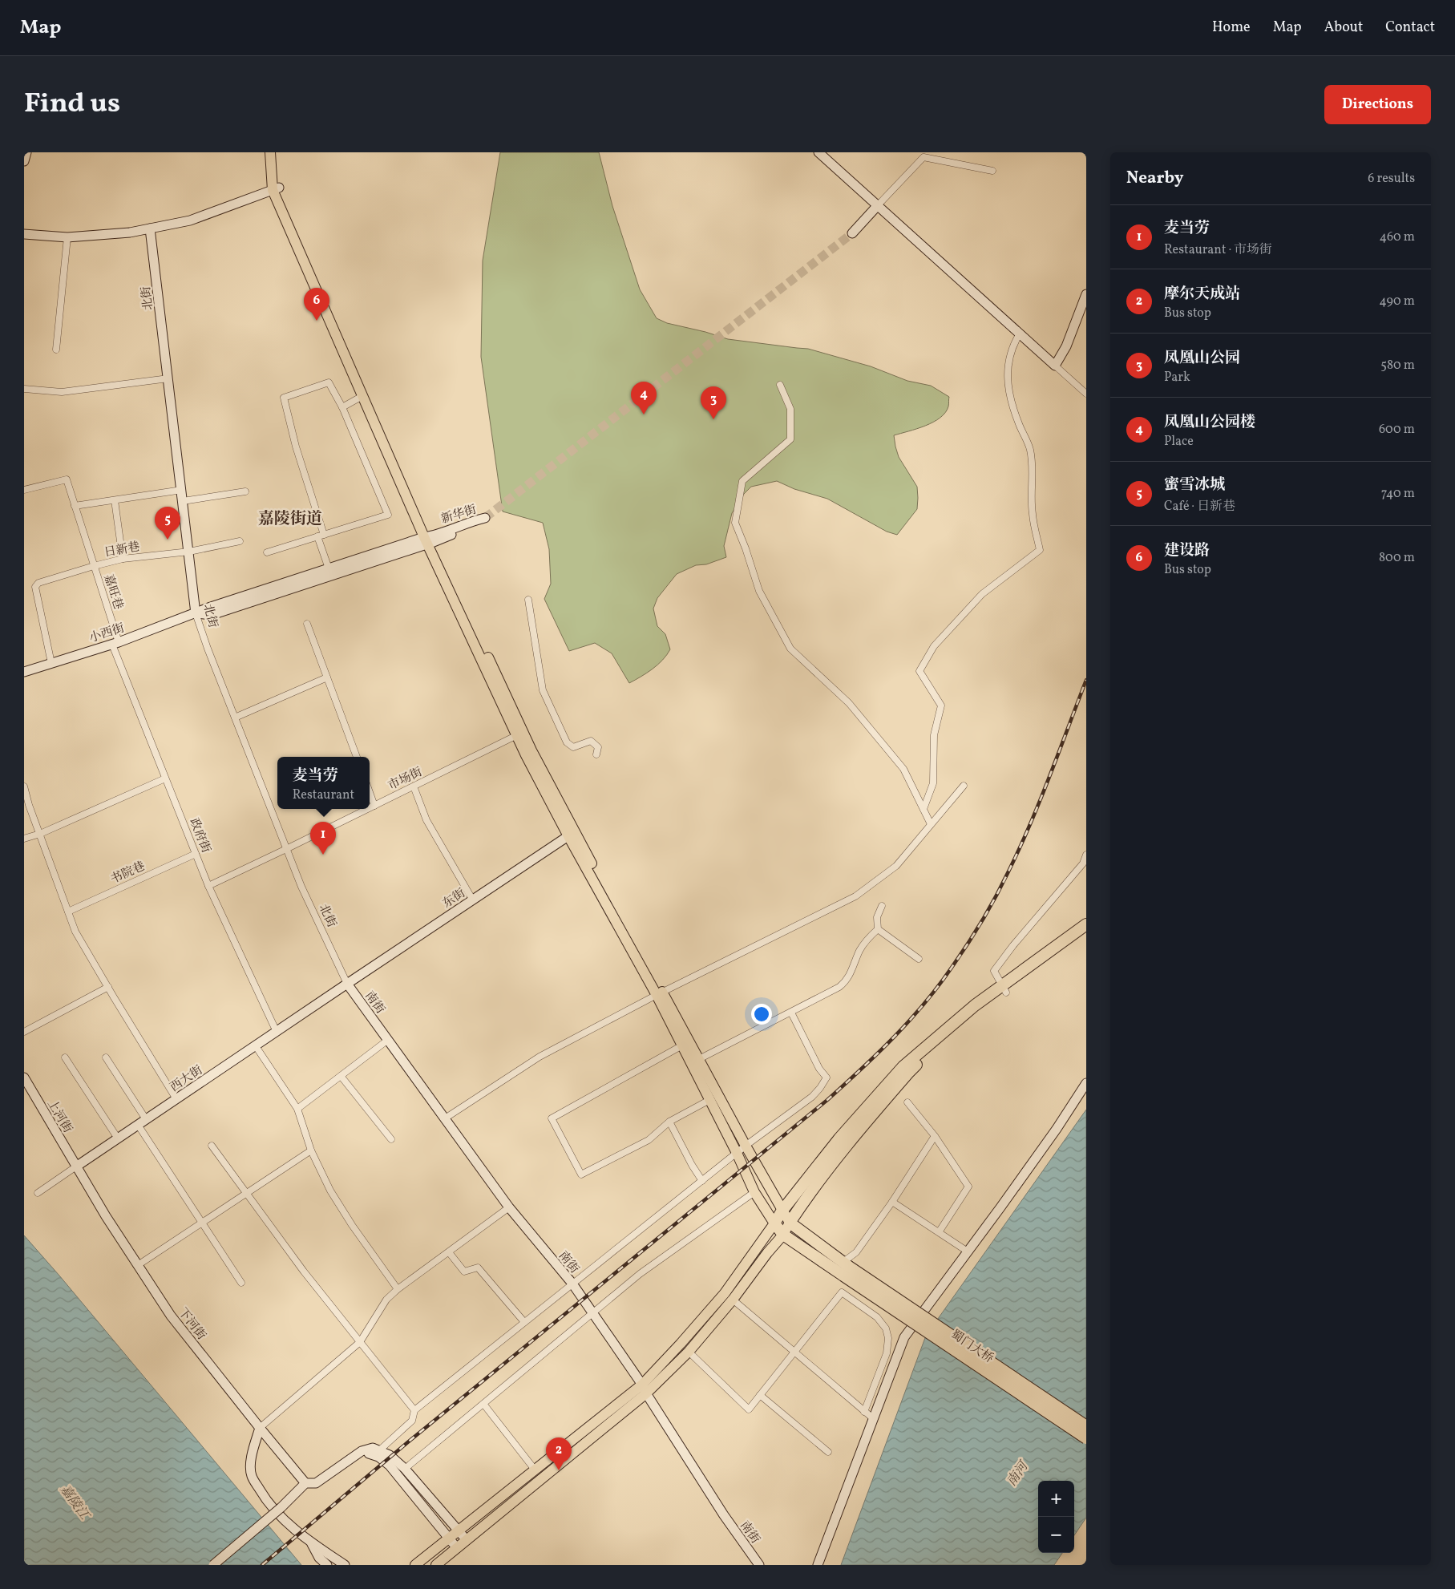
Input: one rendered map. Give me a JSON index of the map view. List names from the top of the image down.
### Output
{
  "streets": {
    "highway": ["蜀门大桥"],
    "street": [
      "北街",
      "日新巷",
      "嘉旺巷",
      "小西街",
      "市场街",
      "政府街",
      "书院巷",
      "东街",
      "南街",
      "西大街",
      "上河街",
      "下河街"
    ]
  },
  "crossings": [
    ["北街", "日新巷"],
    ["北街", "小西街"],
    ["北街", "市场街"],
    ["北街", "东街"],
    ["北街", "南街"],
    ["北街", "西大街"],
    ["日新巷", "嘉旺巷"],
    ["日新巷", "小西街"],
    ["嘉旺巷", "小西街"],
    ["嘉旺巷", "政府街"],
    ["小西街", "政府街"],
    ["市场街", "政府街"],
    ["政府街", "书院巷"],
    ["政府街", "西大街"],
    ["东街", "南街"],
    ["东街", "西大街"],
    ["南街", "西大街"],
    ["西大街", "上河街"],
    ["西大街", "下河街"],
    ["上河街", "下河街"]
  ],
  "districts": ["嘉陵街道"],
  "water": ["南河", "嘉陵江"],
  "page": {
    "header": "Map",
    "nav": [
      "Home",
      "Map",
      "About",
      "Contact"
    ],
    "title": "Find us",
    "buttons": "Directions",
    "heading": ["Nearby", "6 results"],
    "list": [
      {
        "mark": "1",
        "name": "麦当劳",
        "note": "Restaurant · 市场街",
        "value": "460 m"
      },
      {
        "mark": "2",
        "name": "摩尔天成站",
        "note": "Bus stop",
        "value": "490 m"
      },
      {
        "mark": "3",
        "name": "凤凰山公园",
        "note": "Park",
        "value": "580 m"
      },
      {
        "mark": "4",
        "name": "凤凰山公园楼",
        "note": "Place",
        "value": "600 m"
      },
      {
        "mark": "5",
        "name": "蜜雪冰城",
        "note": "Café · 日新巷",
        "value": "740 m"
      },
      {
        "mark": "6",
        "name": "建设路",
        "note": "Bus stop",
        "value": "800 m"
      }
    ],
    "pins": [
      "6",
      "4",
      "3",
      "5",
      "1",
      "2"
    ],
    "popup": ["麦当劳", "Restaurant"],
    "map_buttons": ["+", "−"]
  }
}
